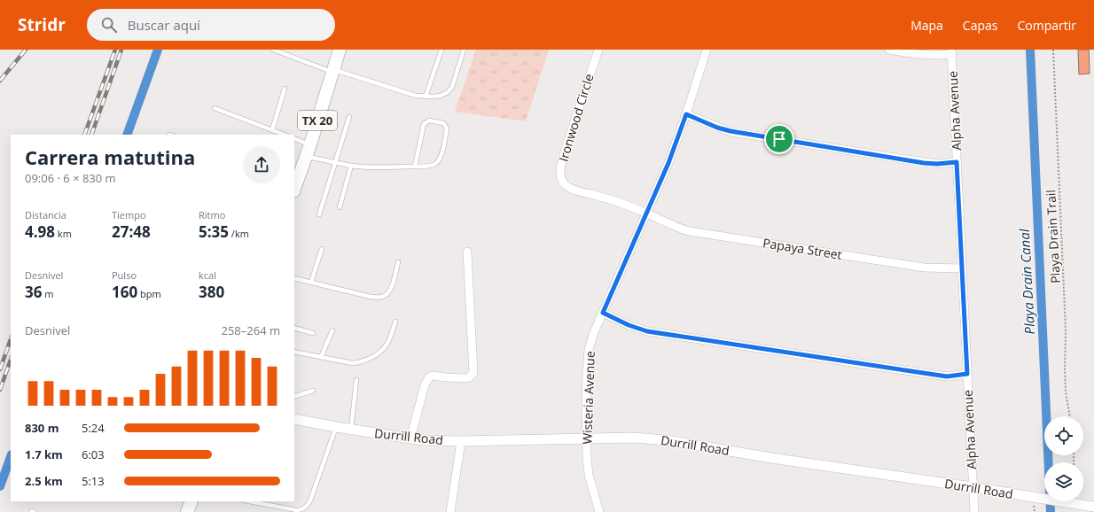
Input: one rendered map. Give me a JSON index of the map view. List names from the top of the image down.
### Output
{
  "streets": {
    "main road": ["TX 20"],
    "street": [
      "Alpha Avenue",
      "Ironwood Circle",
      "Papaya Street",
      "Wisteria Avenue",
      "Durrill Road"
    ],
    "path": ["Playa Drain Trail"]
  },
  "crossings": [
    ["Alpha Avenue", "Papaya Street"],
    ["Alpha Avenue", "Durrill Road"],
    ["Ironwood Circle", "Papaya Street"],
    ["Ironwood Circle", "Wisteria Avenue"],
    ["Papaya Street", "Wisteria Avenue"],
    ["Wisteria Avenue", "Durrill Road"]
  ],
  "water": ["Playa Drain Canal"],
  "page": {
    "header": "Stridr",
    "search": "Buscar aquí",
    "nav": ["Mapa", "Capas", "Compartir"],
    "heading": ["Carrera matutina", "09:06 · 6 × 830 m"],
    "stats": [
      ["Distancia", "4.98 km"],
      ["Tiempo", "27:48"],
      ["Ritmo", "5:35 /km"],
      ["Desnivel", "36 m"],
      ["Pulso", "160 bpm"],
      ["kcal", "380"]
    ],
    "chart": ["Desnivel", "258–264 m"],
    "list": [
      {
        "name": "830 m",
        "note": "5:24"
      },
      {
        "name": "1.7 km",
        "note": "6:03"
      },
      {
        "name": "2.5 km",
        "note": "5:13"
      }
    ]
  }
}
